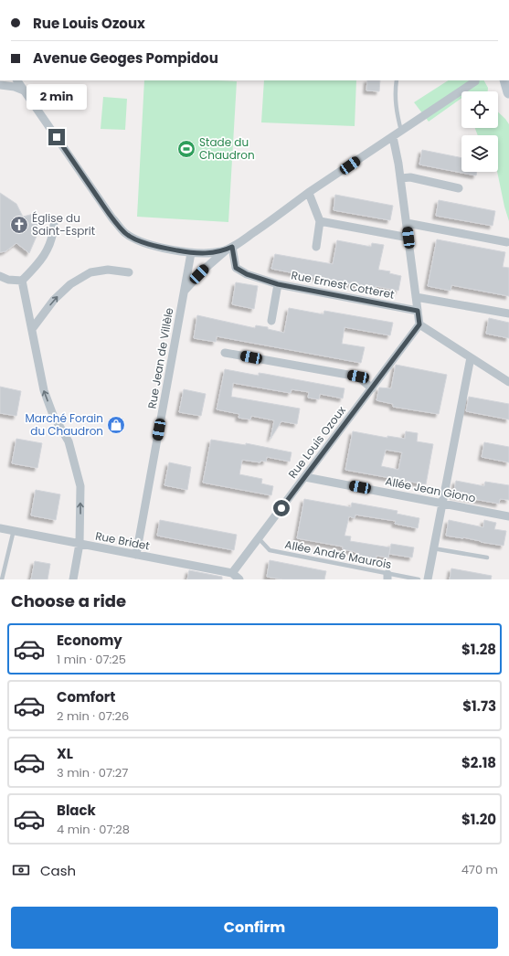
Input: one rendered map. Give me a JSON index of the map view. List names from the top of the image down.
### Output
{
  "streets": {
    "street": [
      "Rue Ernest Cotteret",
      "Rue Jean de Villèle",
      "Rue Louis Ozoux",
      "Allée Jean Giono",
      "Rue Bridet"
    ],
    "lane": ["Allée André Maurois"]
  },
  "crossings": [
    ["Rue Jean de Villèle", "Rue Bridet"],
    ["Rue Louis Ozoux", "Allée Jean Giono"],
    ["Rue Louis Ozoux", "Rue Bridet"],
    ["Rue Louis Ozoux", "Allée André Maurois"]
  ],
  "places": {
    "sports": ["Stade du Chaudron"],
    "church": ["Église du Saint-Esprit"],
    "shop": ["Marché Forain du Chaudron"]
  },
  "page": {
    "banner": ["Rue Louis Ozoux", "Avenue Geoges Pompidou"],
    "bubble": "2 min",
    "heading": "Choose a ride",
    "list": [
      {
        "name": "Economy",
        "note": "1 min · 07:25",
        "value": "$1.28"
      },
      {
        "name": "Comfort",
        "note": "2 min · 07:26",
        "value": "$1.73"
      },
      {
        "name": "XL",
        "note": "3 min · 07:27",
        "value": "$2.18"
      },
      {
        "name": "Black",
        "note": "4 min · 07:28",
        "value": "$1.20"
      }
    ],
    "pay": ["Cash", "470 m"],
    "buttons": "Confirm"
  }
}
